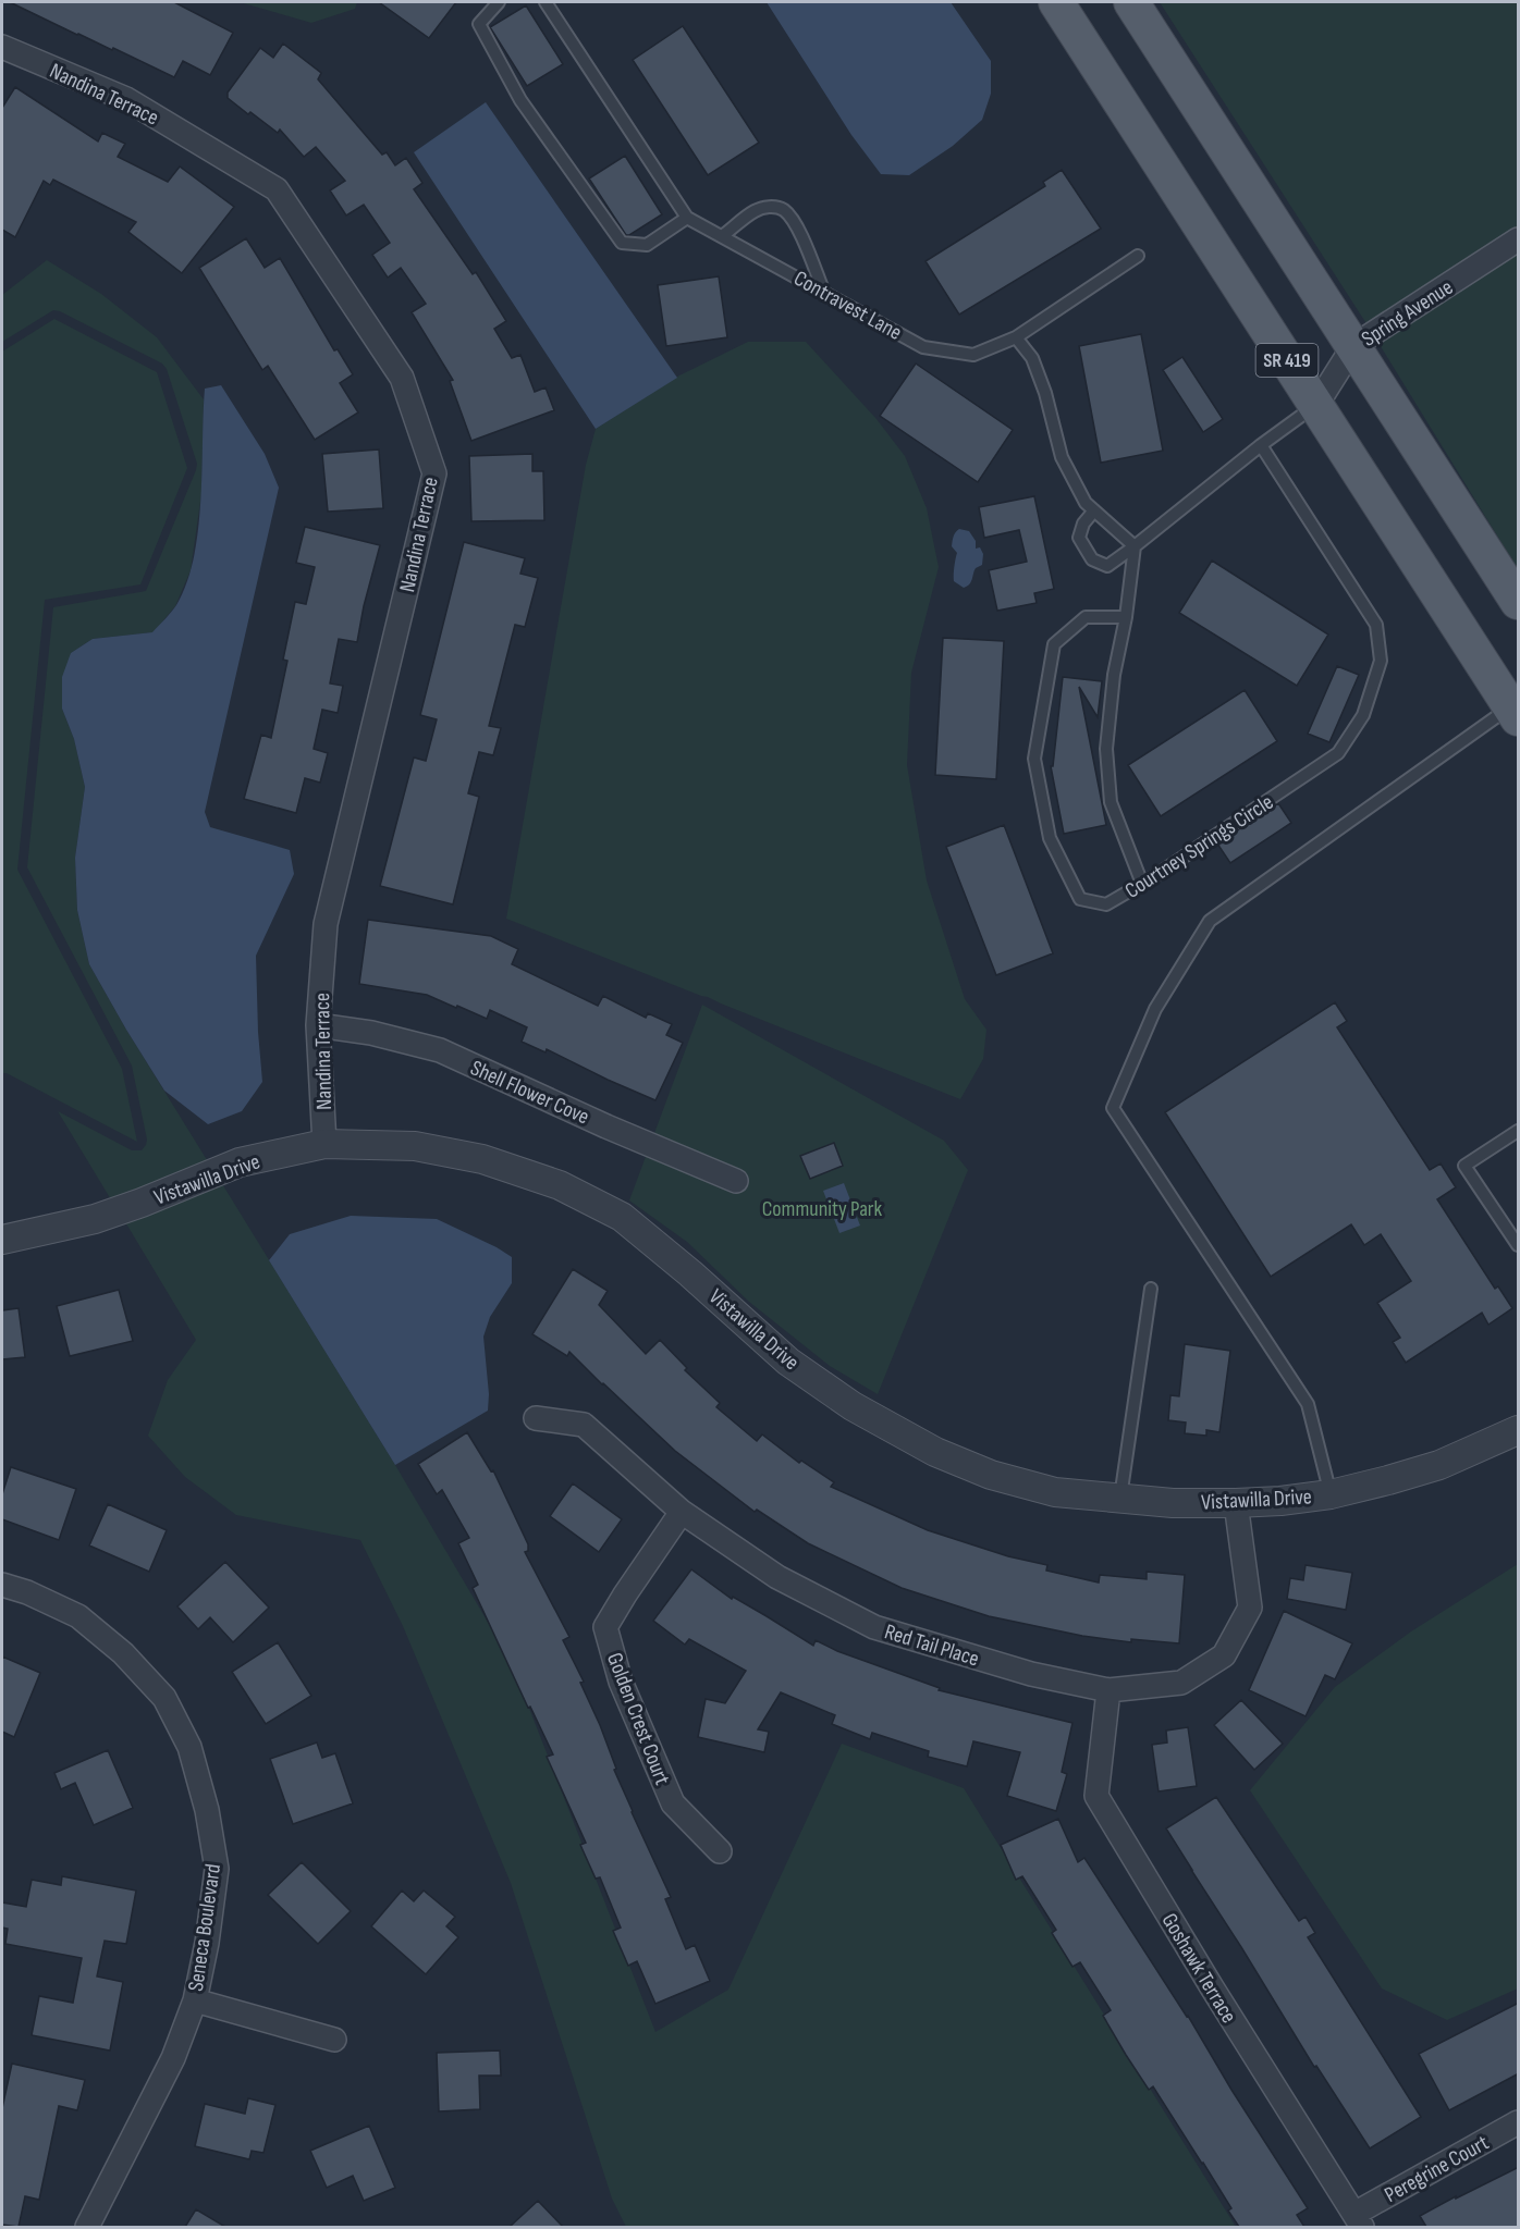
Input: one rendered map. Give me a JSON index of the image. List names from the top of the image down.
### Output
{
  "streets": {
    "main road": ["SR 419"],
    "street": [
      "Nandina Terrace",
      "Spring Avenue",
      "Shell Flower Cove",
      "Vistawilla Drive",
      "Red Tail Place",
      "Golden Crest Court",
      "Seneca Boulevard",
      "Goshawk Terrace",
      "Peregrine Court"
    ],
    "lane": ["Contravest Lane", "Courtney Springs Circle"]
  },
  "crossings": [
    ["Nandina Terrace", "Shell Flower Cove"],
    ["Nandina Terrace", "Vistawilla Drive"],
    ["Spring Avenue", "SR 419"],
    ["Vistawilla Drive", "Red Tail Place"],
    ["Red Tail Place", "Golden Crest Court"],
    ["Red Tail Place", "Goshawk Terrace"],
    ["Goshawk Terrace", "Peregrine Court"]
  ],
  "parks": ["Community Park"]
}
